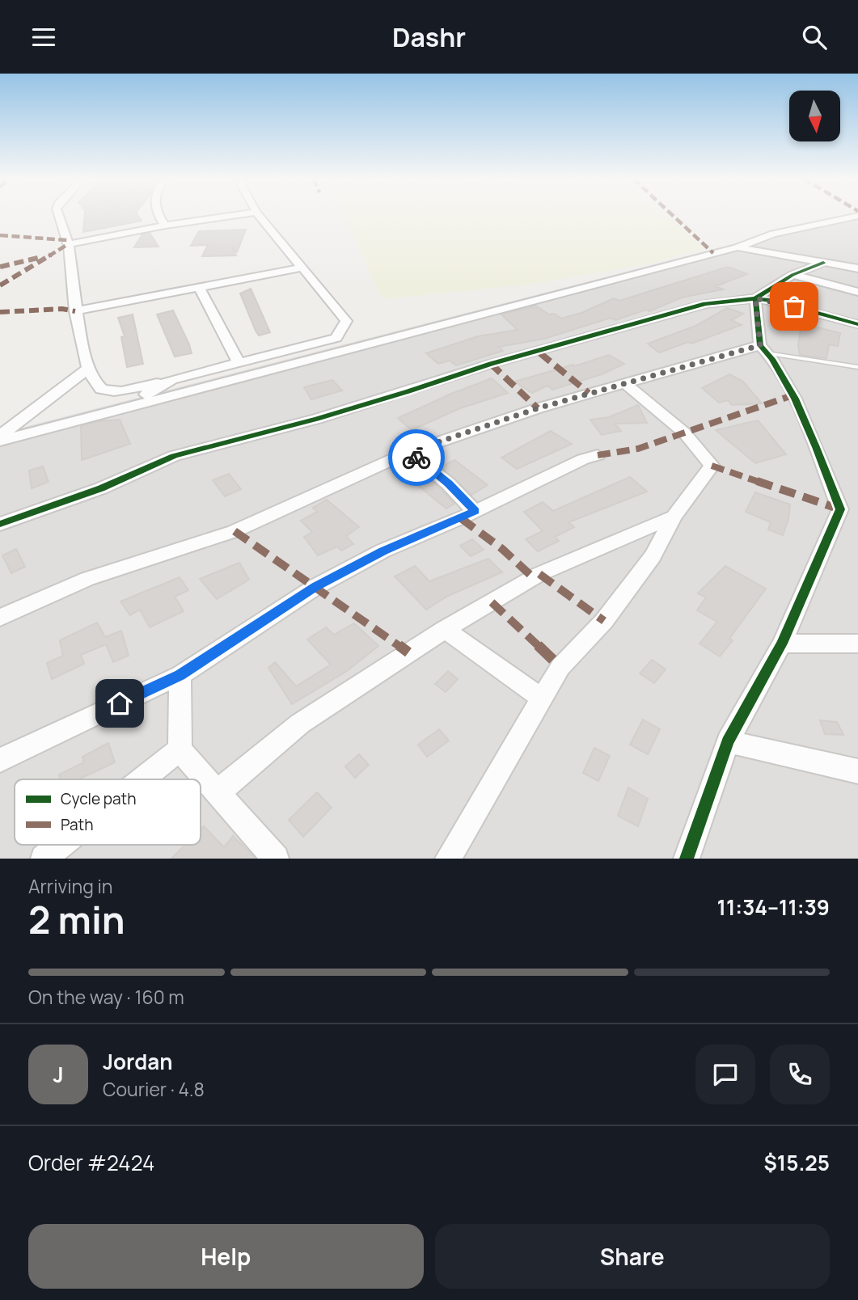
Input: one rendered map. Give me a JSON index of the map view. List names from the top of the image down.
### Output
{
  "legend": ["Cycle path", "Path"],
  "north": "bottom",
  "page": {
    "header": "Dashr",
    "heading": ["2 min", "Arriving in", "11:34–11:39"],
    "panel": [
      "Jordan",
      "Courier · 4.8",
      "Order #2424",
      "$15.25"
    ],
    "bar": "On the way · 160 m",
    "round": "J",
    "buttons": ["Help", "Share"]
  }
}
